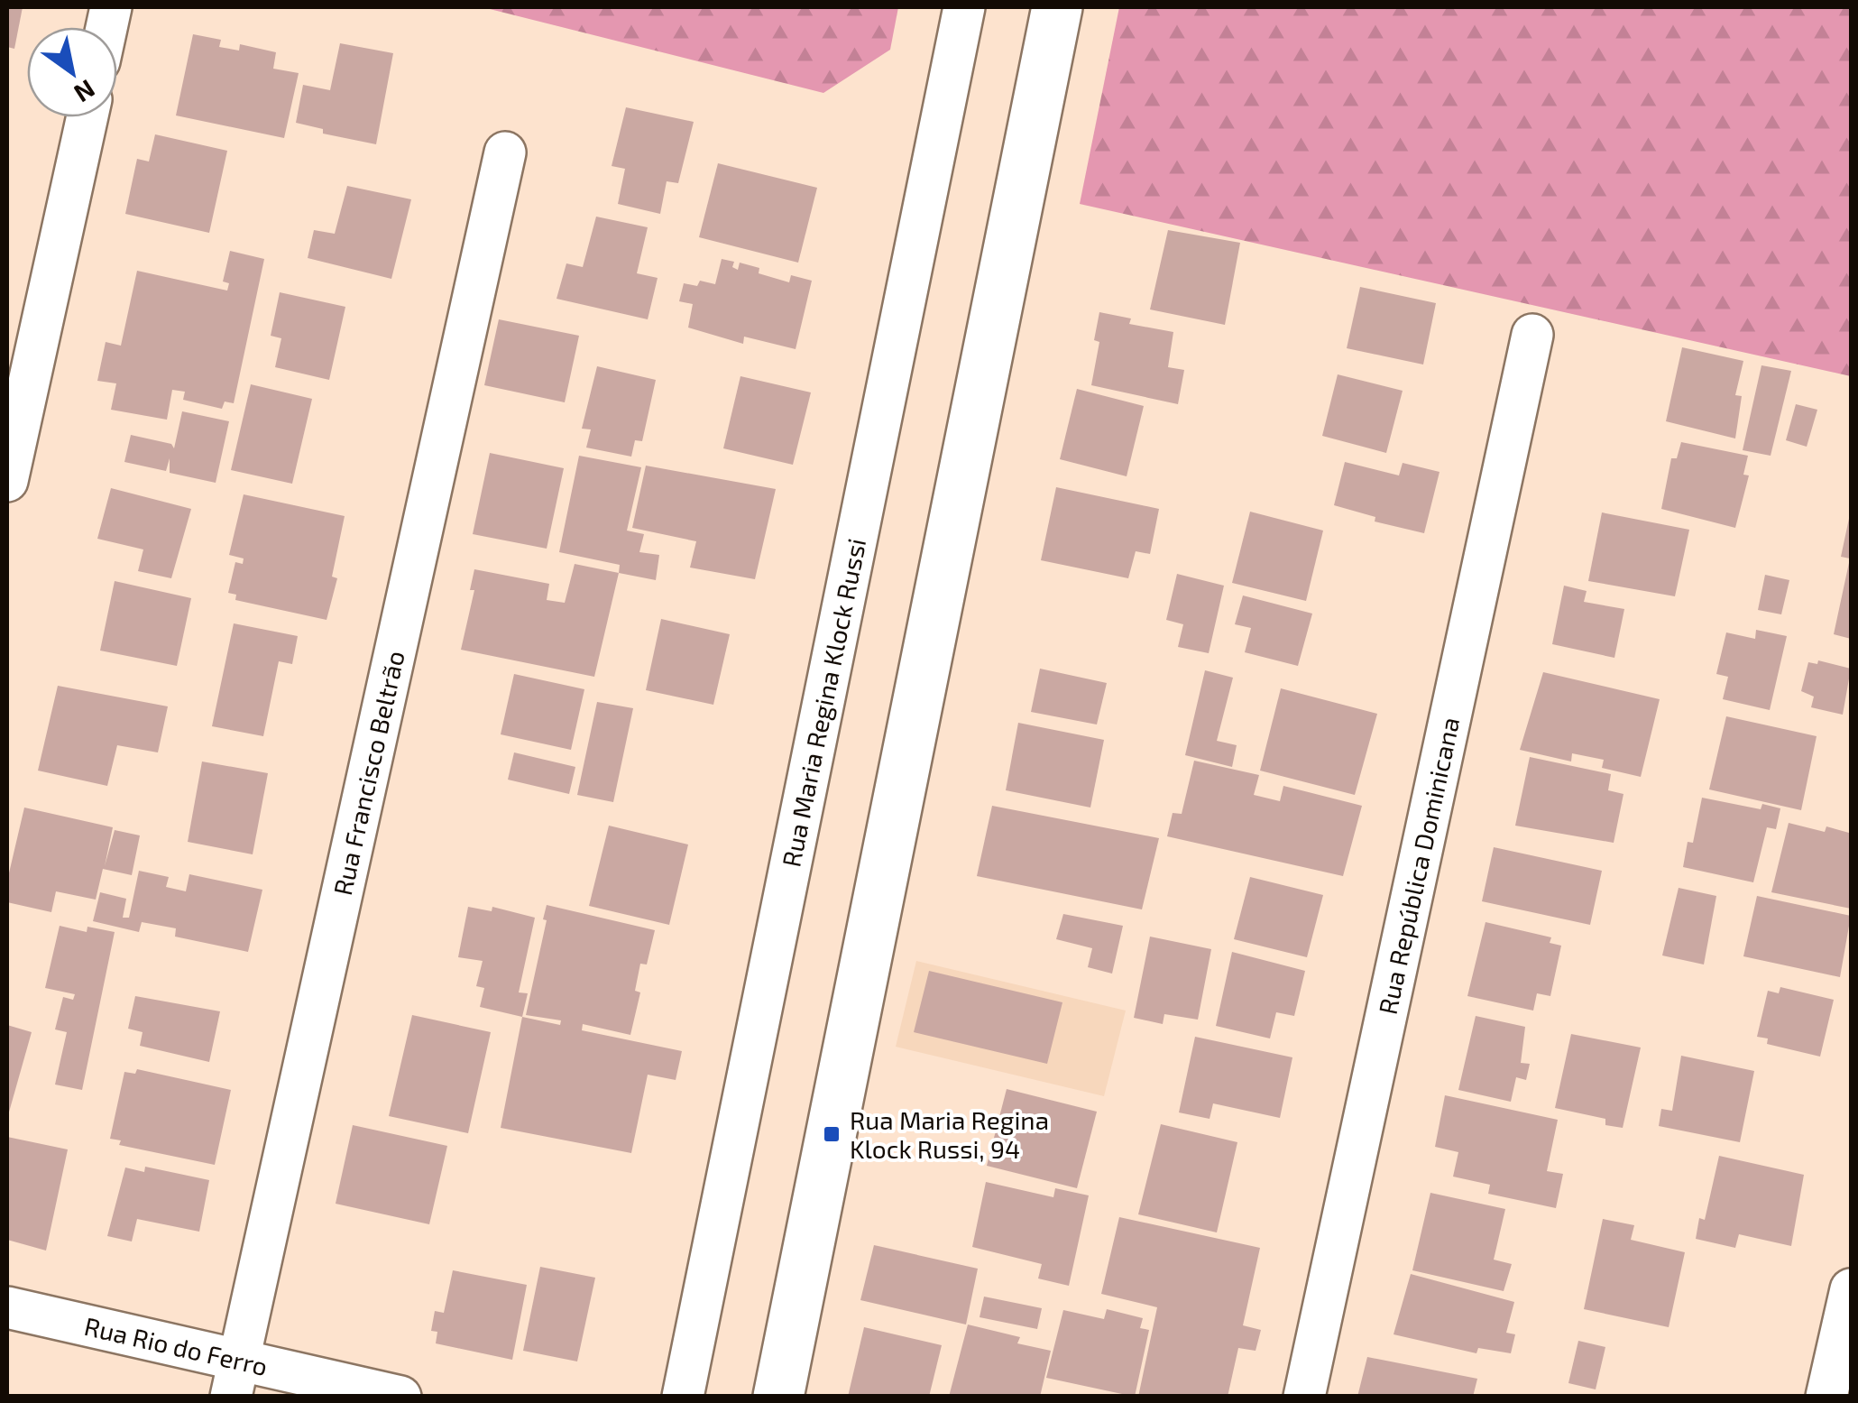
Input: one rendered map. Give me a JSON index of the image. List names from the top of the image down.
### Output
{
  "streets": {
    "street": [
      "Rua Maria Regina Klock Russi",
      "Rua Francisco Beltrão",
      "Rua República Dominicana",
      "Rua Rio do Ferro"
    ]
  },
  "crossings": [
    ["Rua Francisco Beltrão", "Rua Rio do Ferro"]
  ],
  "places": {
    "transit": ["Rua Maria Regina Klock Russi, 94"]
  },
  "north": "bottom right"
}
